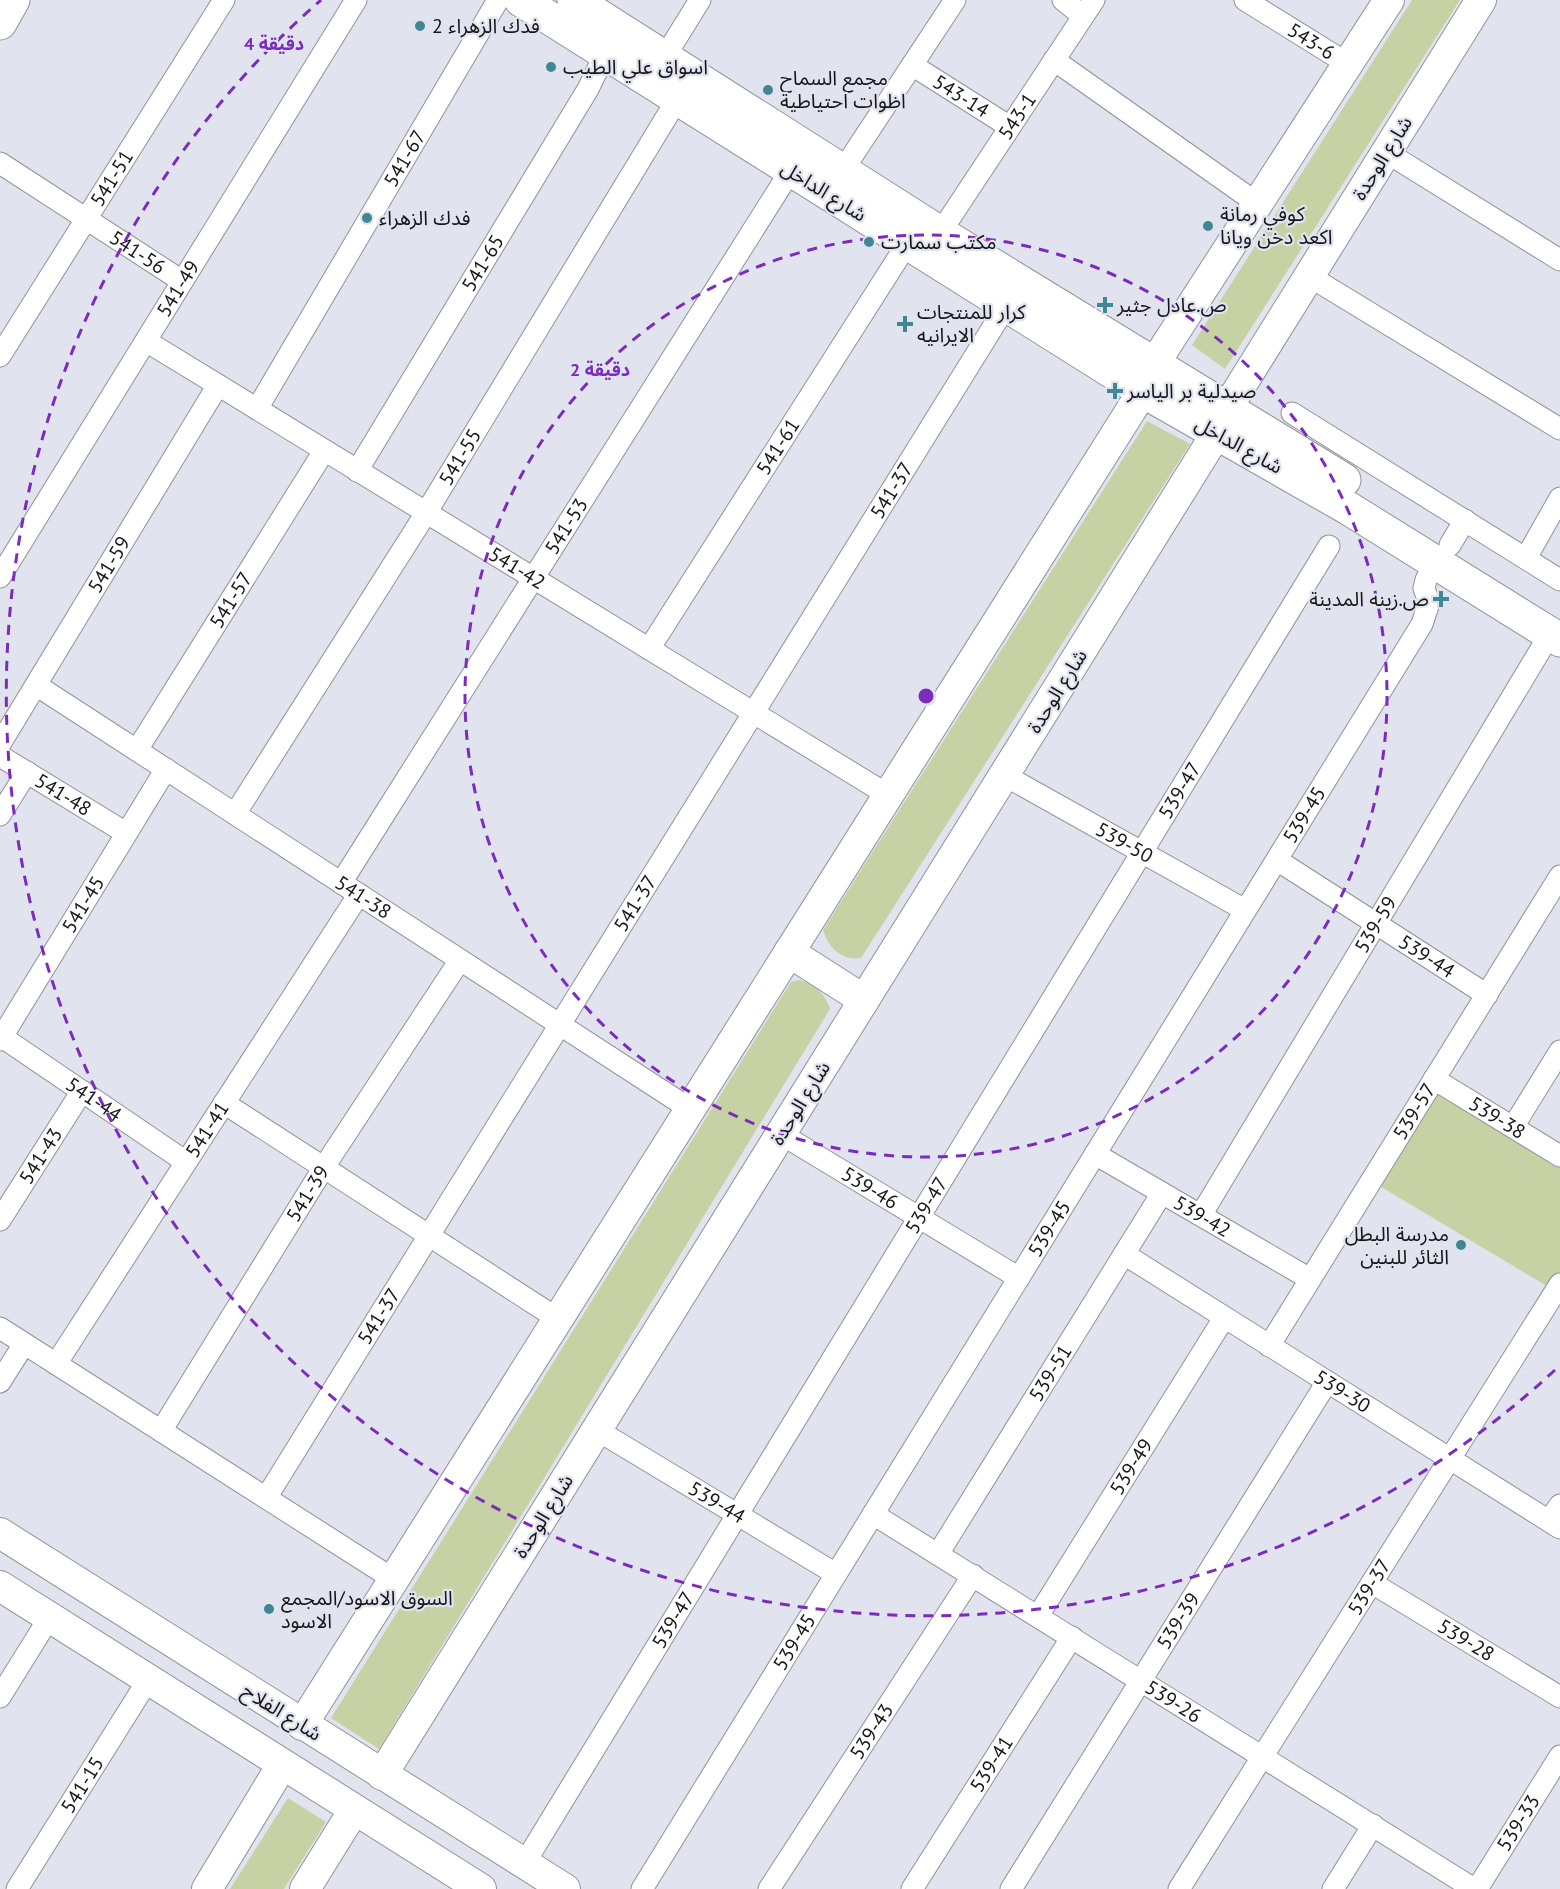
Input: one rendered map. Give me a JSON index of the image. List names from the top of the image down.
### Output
{
  "streets": {
    "main road": ["شارع الداخل"],
    "street": [
      "543-6",
      "543-14",
      "543-1",
      "541-67",
      "شارع الوحدة",
      "541-51",
      "541-56",
      "541-65",
      "541-49",
      "541-61",
      "541-55",
      "541-37",
      "541-53",
      "541-59",
      "541-42",
      "541-57",
      "539-47",
      "541-48",
      "539-45",
      "539-50",
      "541-38",
      "541-45",
      "539-59",
      "539-44",
      "541-44",
      "539-57",
      "539-38",
      "541-41",
      "541-43",
      "539-46",
      "541-39",
      "539-42",
      "539-51",
      "539-30",
      "539-49",
      "539-37",
      "539-39",
      "539-28",
      "539-26",
      "شارع الفلاح",
      "539-43",
      "539-41",
      "541-15",
      "539-33"
    ]
  },
  "crossings": [
    ["543-14", "543-1"],
    ["543-1", "شارع الداخل"],
    ["541-67", "541-42"],
    ["شارع الوحدة", "شارع الداخل"],
    ["شارع الوحدة", "539-50"],
    ["شارع الوحدة", "539-44"],
    ["شارع الوحدة", "539-46"],
    ["شارع الوحدة", "شارع الفلاح"],
    ["541-51", "541-56"],
    ["شارع الداخل", "541-65"],
    ["شارع الداخل", "541-61"],
    ["شارع الداخل", "541-55"],
    ["شارع الداخل", "541-37"],
    ["شارع الداخل", "541-53"],
    ["شارع الداخل", "539-45"],
    ["شارع الداخل", "539-59"],
    ["541-56", "541-49"],
    ["541-65", "541-42"],
    ["541-49", "541-42"],
    ["541-61", "541-42"],
    ["541-55", "541-42"],
    ["541-55", "541-38"],
    ["541-37", "541-42"],
    ["541-37", "541-38"],
    ["541-53", "541-42"],
    ["541-53", "541-38"],
    ["541-53", "541-41"],
    ["541-59", "541-42"],
    ["541-59", "541-38"],
    ["541-42", "541-57"],
    ["541-57", "541-38"],
    ["539-47", "539-50"],
    ["539-47", "539-44"],
    ["539-47", "539-46"],
    ["539-47", "شارع الفلاح"],
    ["541-48", "541-45"],
    ["539-45", "539-50"],
    ["539-45", "539-44"],
    ["539-45", "539-46"],
    ["539-45", "539-42"],
    ["539-45", "539-26"],
    ["541-38", "541-45"],
    ["541-38", "541-41"],
    ["541-38", "541-39"],
    ["541-45", "541-44"],
    ["539-59", "539-44"],
    ["539-59", "539-42"],
    ["539-44", "539-57"],
    ["541-44", "541-41"],
    ["541-44", "541-43"],
    ["539-57", "539-38"],
    ["539-57", "539-42"],
    ["539-57", "539-30"],
    ["539-42", "539-51"],
    ["539-51", "539-30"],
    ["539-51", "539-26"],
    ["539-30", "539-49"],
    ["539-30", "539-37"],
    ["539-30", "539-39"],
    ["539-49", "539-26"],
    ["539-37", "539-28"],
    ["539-37", "539-26"],
    ["539-39", "539-26"],
    ["539-26", "539-43"],
    ["539-26", "539-41"],
    ["539-26", "539-33"]
  ],
  "places": {
    "other": [
      "فدك الزهراء 2",
      "اسواق علي الطيب",
      "مجمع السماح اظوات احتياطية",
      "فدك الزهراء",
      "كوفي رمانة اكعد دخن ويانا",
      "مكتب سمارت",
      "مدرسة البطل الثائر للبنين",
      "السوق الاسود/المجمع الاسود"
    ],
    "health": [
      "ص.عادل جثير",
      "كرار للمنتجات الايرانيه",
      "صيدلية بر الياسر",
      "ص.زينه المدينة"
    ]
  },
  "rings": ["4 دقيقة", "2 دقيقة"]
}
